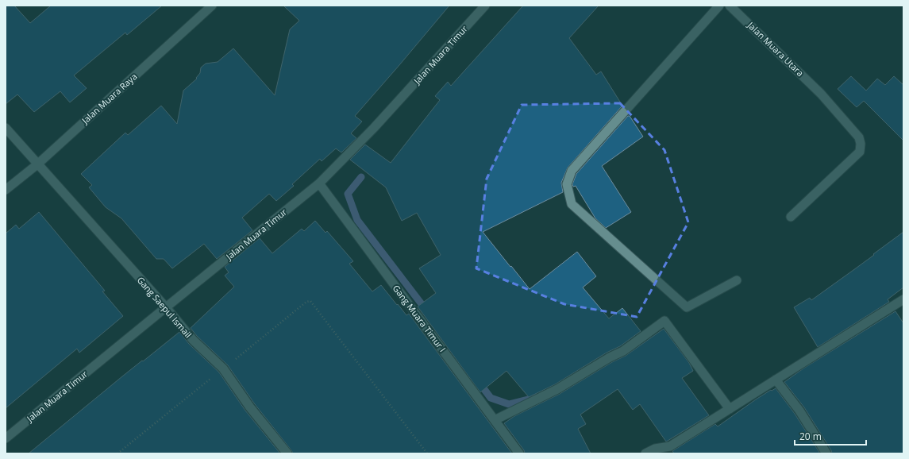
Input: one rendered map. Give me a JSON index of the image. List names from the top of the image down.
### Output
{
  "streets": {
    "street": [
      "Jalan Muara Utara",
      "Jalan Muara Timur",
      "Jalan Muara Raya",
      "Gang Saepul Ismail",
      "Gang Muara Timur I"
    ]
  },
  "crossings": [
    ["Jalan Muara Timur", "Gang Saepul Ismail"],
    ["Jalan Muara Timur", "Gang Muara Timur I"],
    ["Jalan Muara Raya", "Gang Saepul Ismail"]
  ],
  "scale_bar": "20 m"
}
